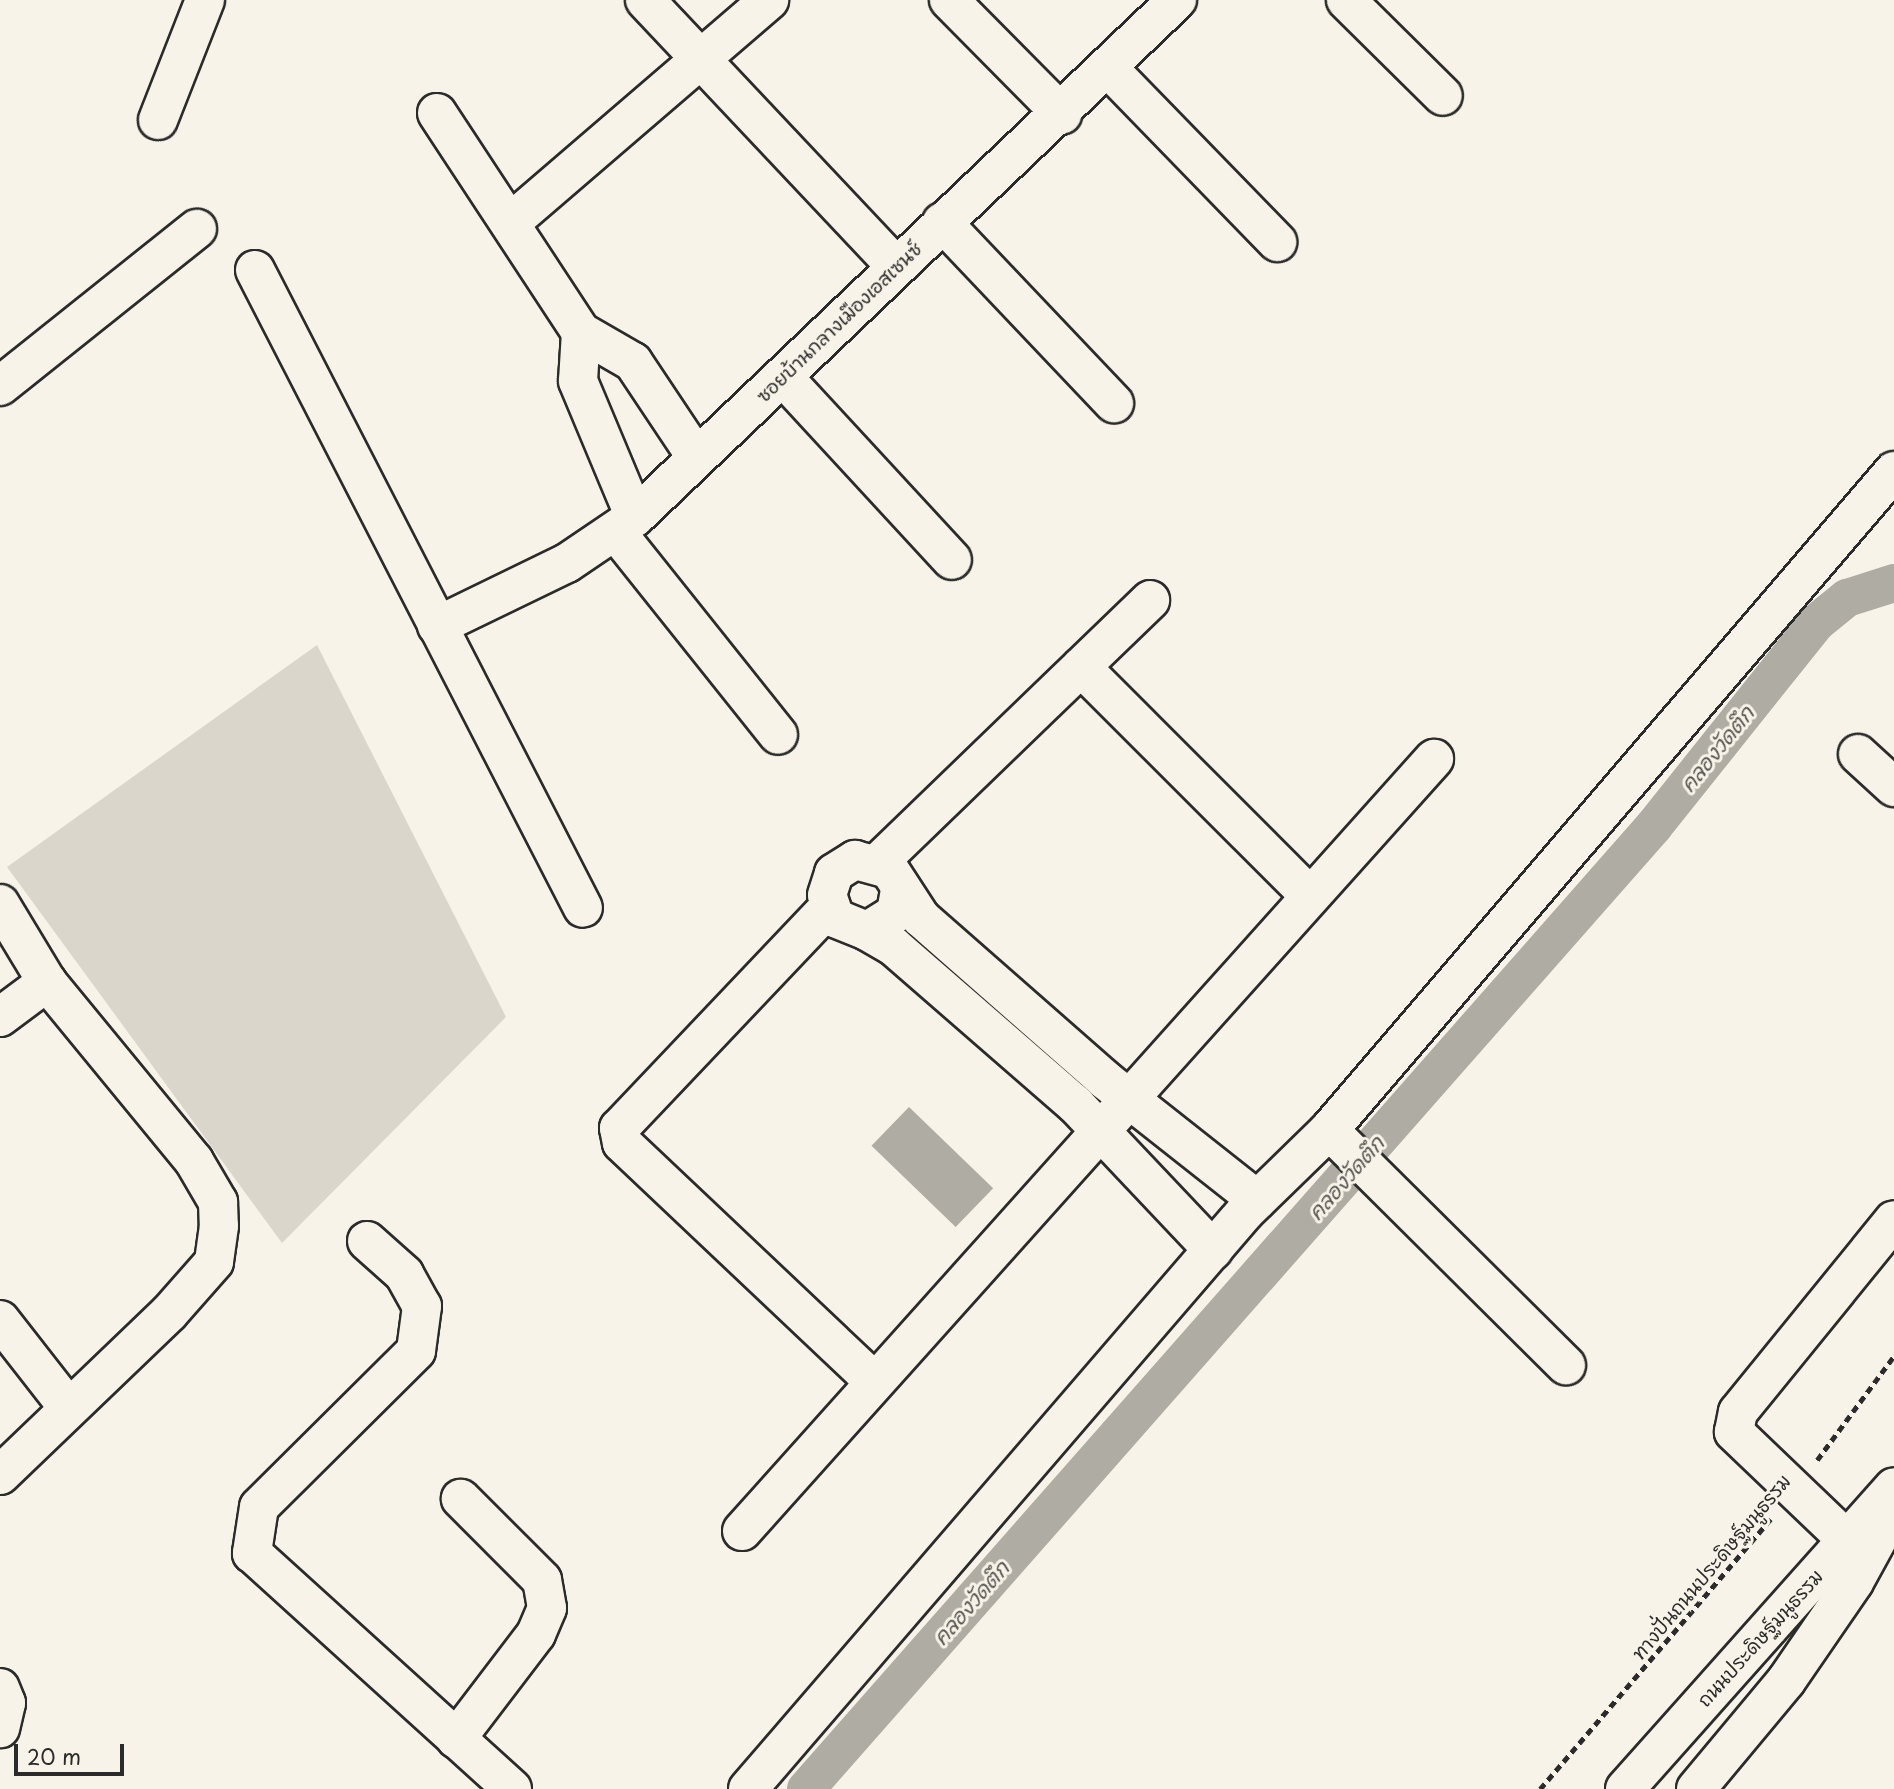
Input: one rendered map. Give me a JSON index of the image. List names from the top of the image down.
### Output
{
  "streets": {
    "main road": ["ซอยบ้านกลางเมืองเอสเซนซ์", "ถนนประดิษฐ์มนูธรรม"],
    "path": ["ทางปั่นถนนประดิษฐ์มนูธรรม"]
  },
  "water": ["คลองวัดตึก"],
  "scale_bar": "20 m"
}
